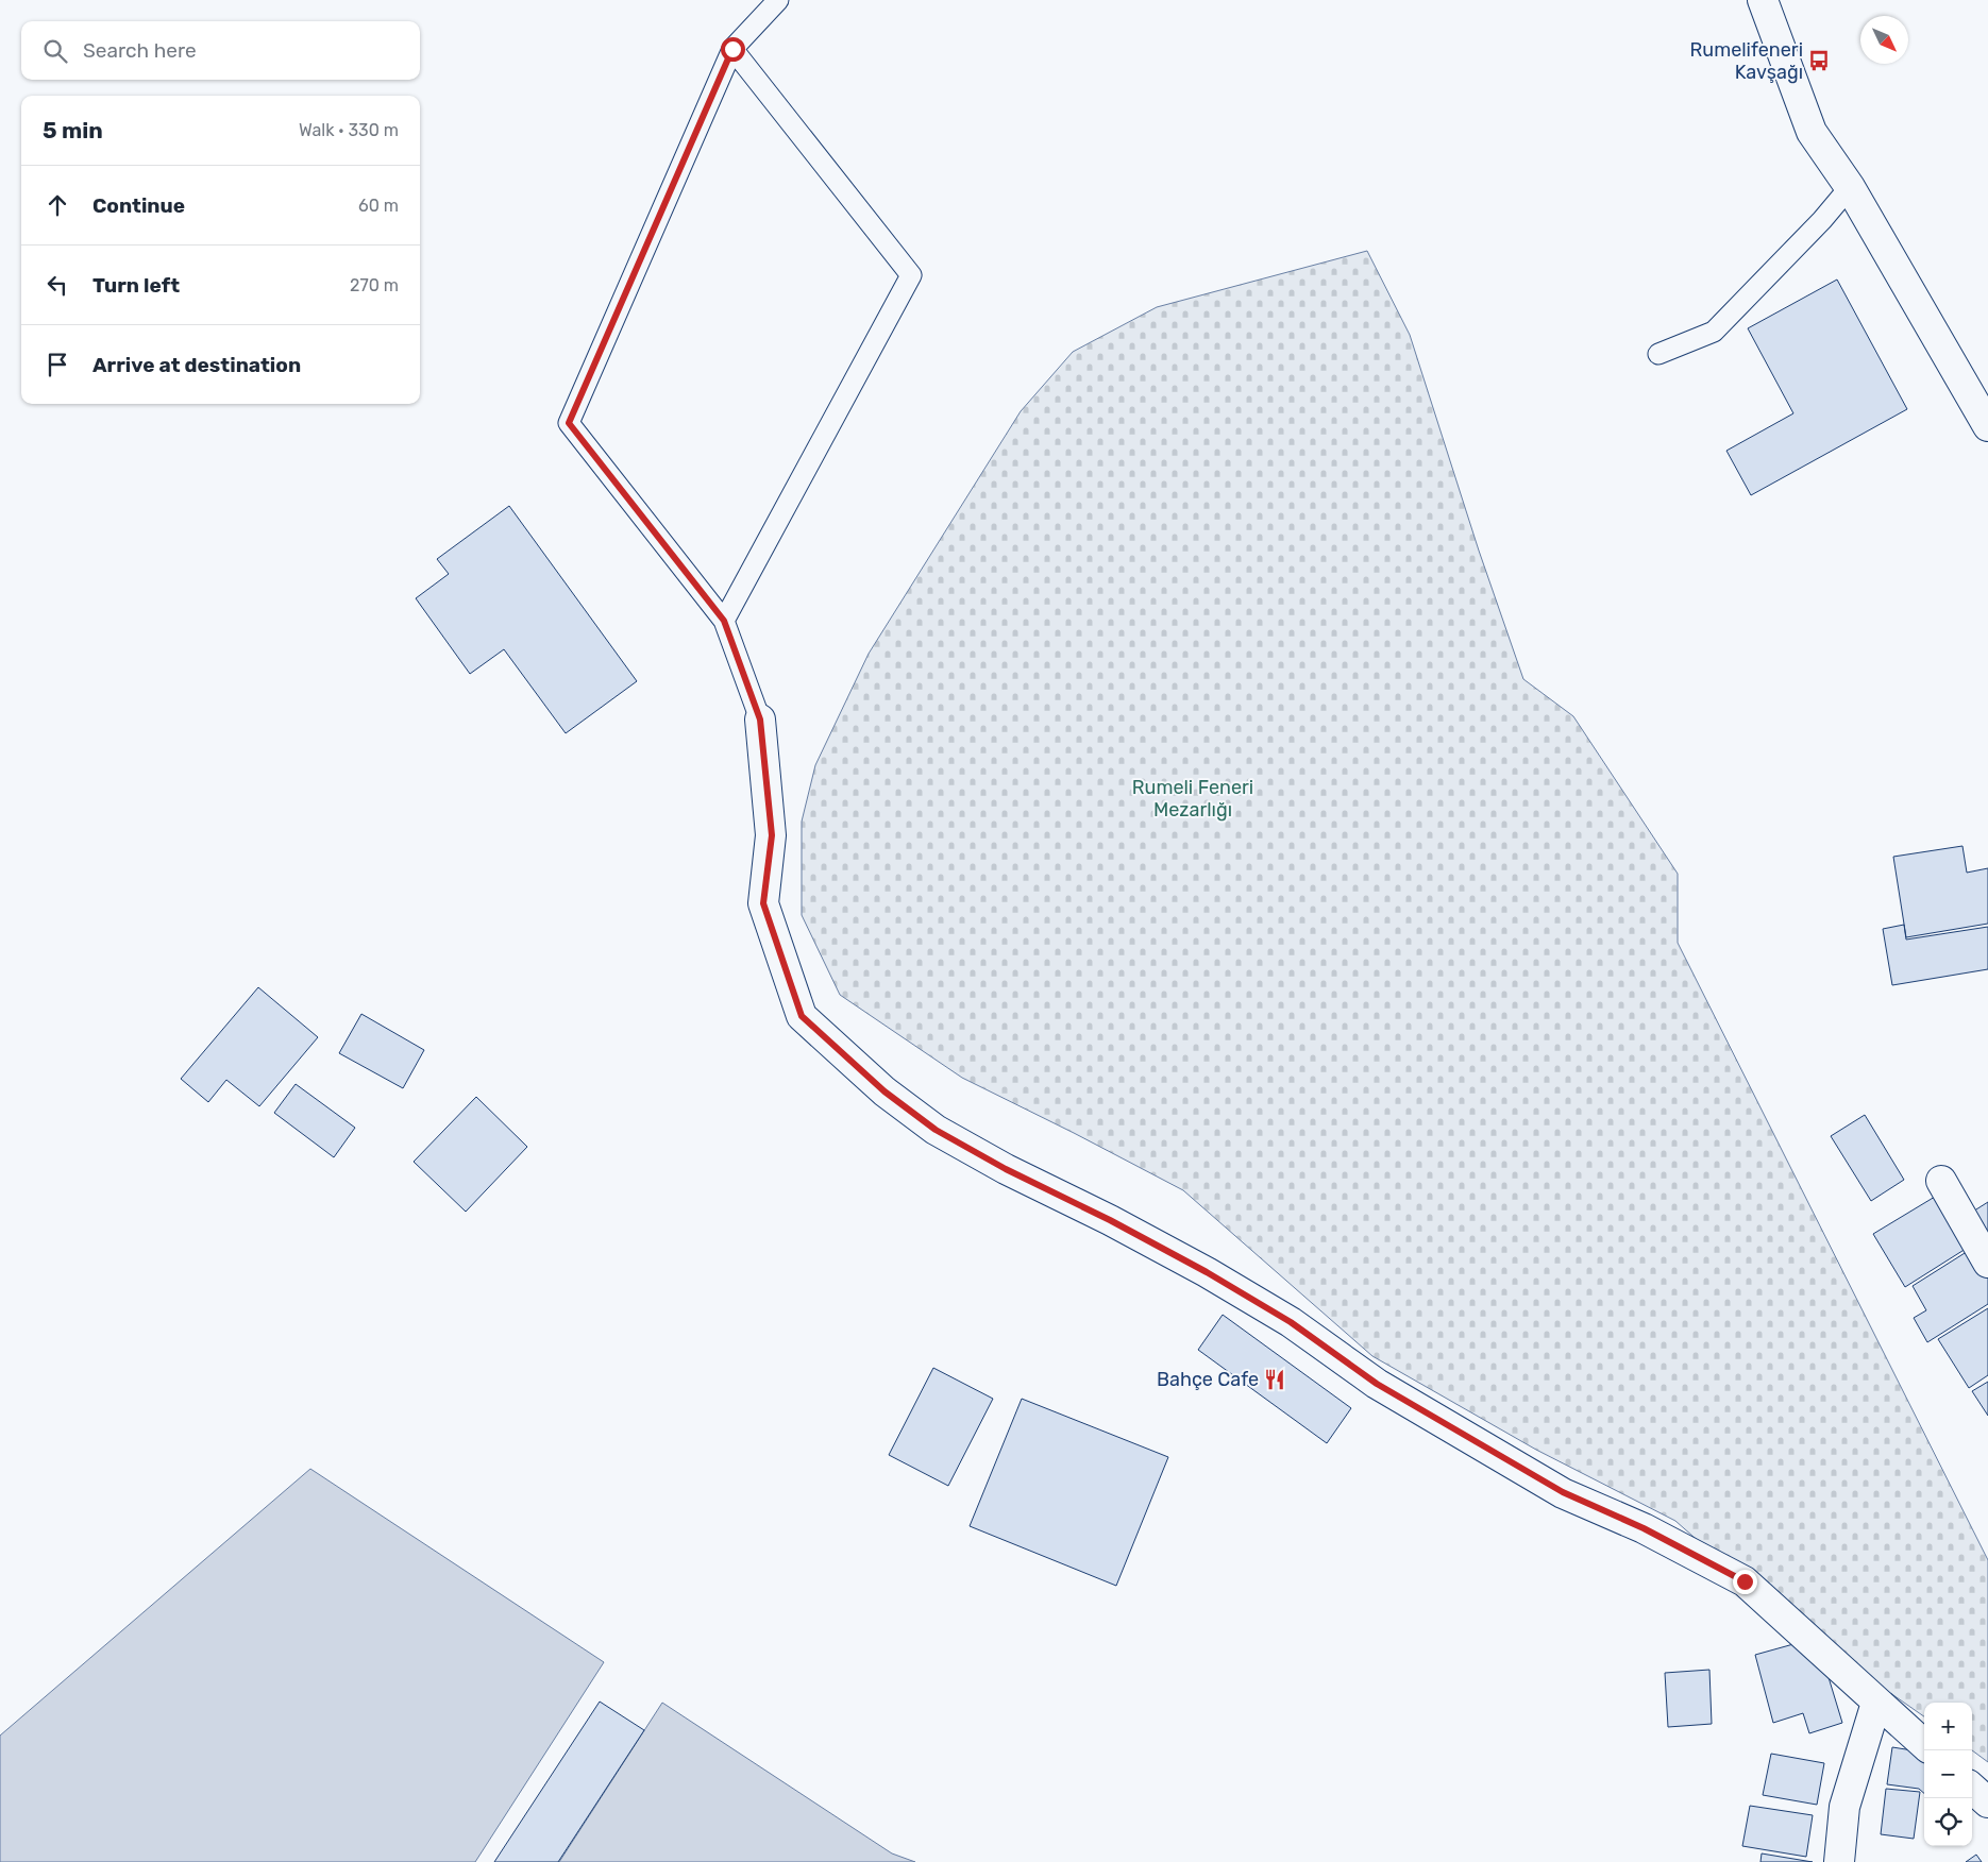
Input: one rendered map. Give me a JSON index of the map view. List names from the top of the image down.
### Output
{
  "parks": ["Rumeli Feneri Mezarlığı"],
  "places": {
    "bus stop": ["Rumelifeneri Kavşağı"],
    "restaurant": ["Bahçe Cafe"]
  },
  "north": "bottom right",
  "page": {
    "search": "Search here",
    "heading": ["5 min", "Walk · 330 m"],
    "list": [
      ["Continue", "60 m"],
      ["Turn left", "270 m"],
      "Arrive at destination"
    ],
    "map_buttons": ["+", "−"]
  }
}
